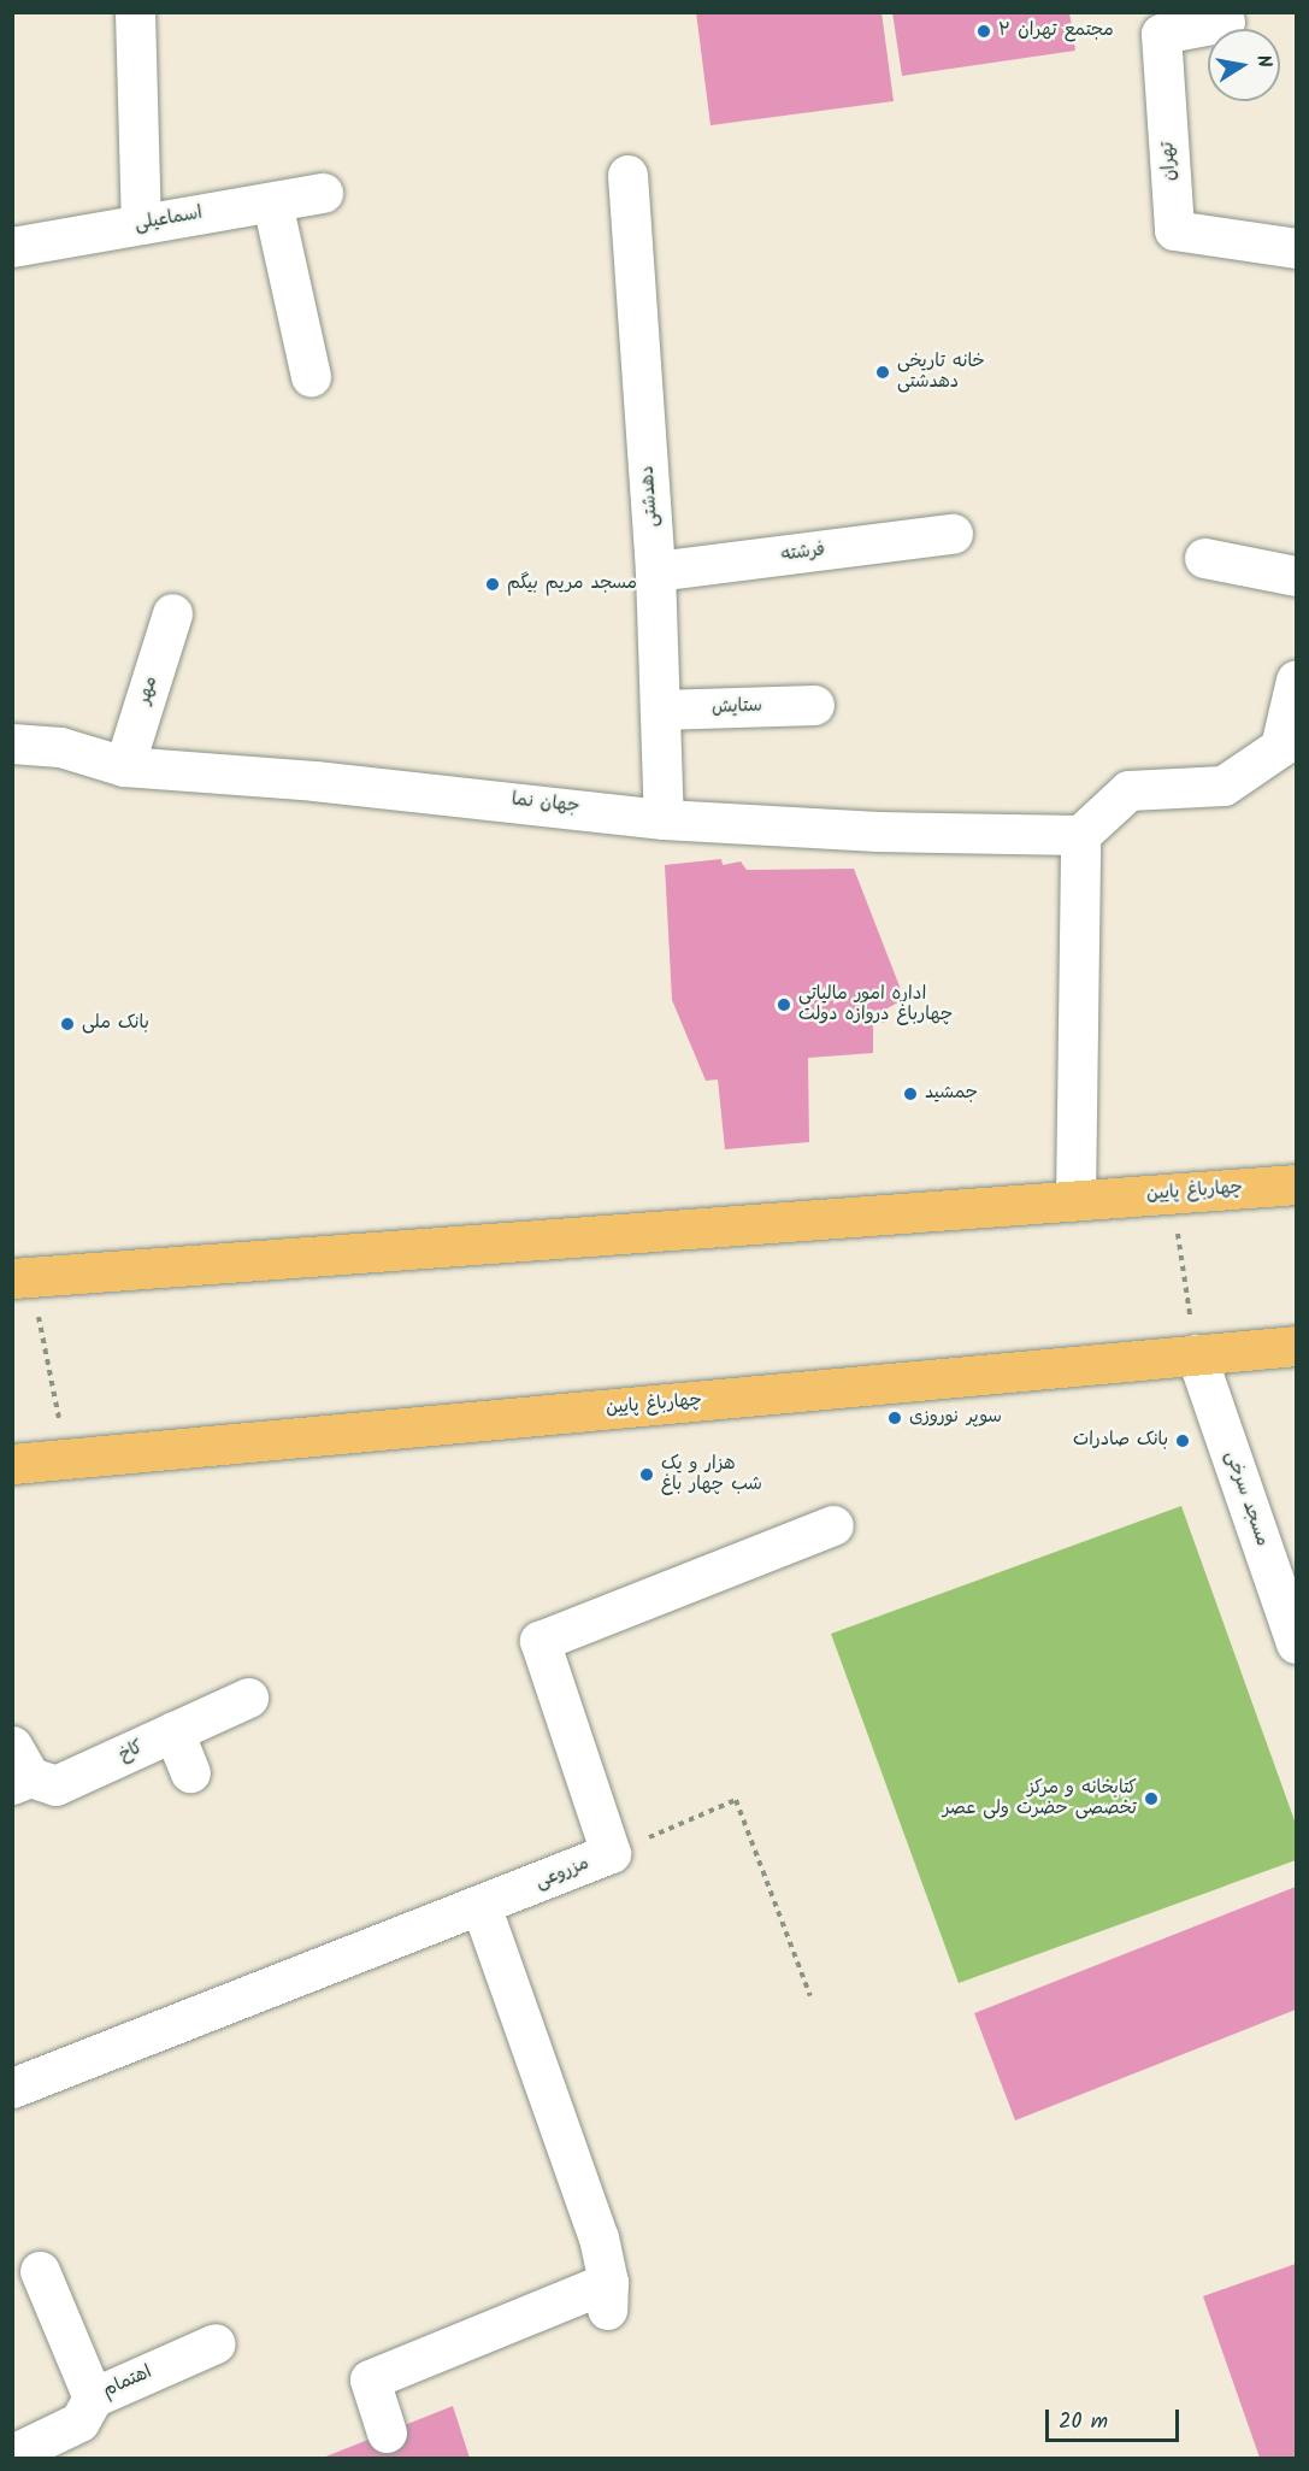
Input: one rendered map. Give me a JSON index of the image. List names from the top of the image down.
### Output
{
  "streets": {
    "main road": ["چهارباغ پایین"],
    "street": [
      "تهران",
      "اسماعیلی",
      "دهدشتی",
      "فرشته",
      "مهر",
      "ستایش",
      "جهان نما",
      "مسجد سرخی",
      "کاخ",
      "مزروعی",
      "اهتمام"
    ]
  },
  "crossings": [
    ["دهدشتی", "فرشته"],
    ["دهدشتی", "ستایش"],
    ["دهدشتی", "جهان نما"],
    ["مهر", "جهان نما"],
    ["چهارباغ پایین", "مسجد سرخی"]
  ],
  "places": [
    "مجتمع تهران ۲",
    "خانه تاریخی دهدشتی",
    "مسجد مریم بیگم",
    "اداره امور مالیاتی چهارباغ دروازه دولت",
    "بانک ملی",
    "جمشيد",
    "سوپر نوروزی",
    "بانک صادرات",
    "هزار و یک شب چهار باغ",
    "کتابخانه و مرکز تخصصی حضرت ولی عصر"
  ],
  "scale_bar": "20 m",
  "north": "right"
}
